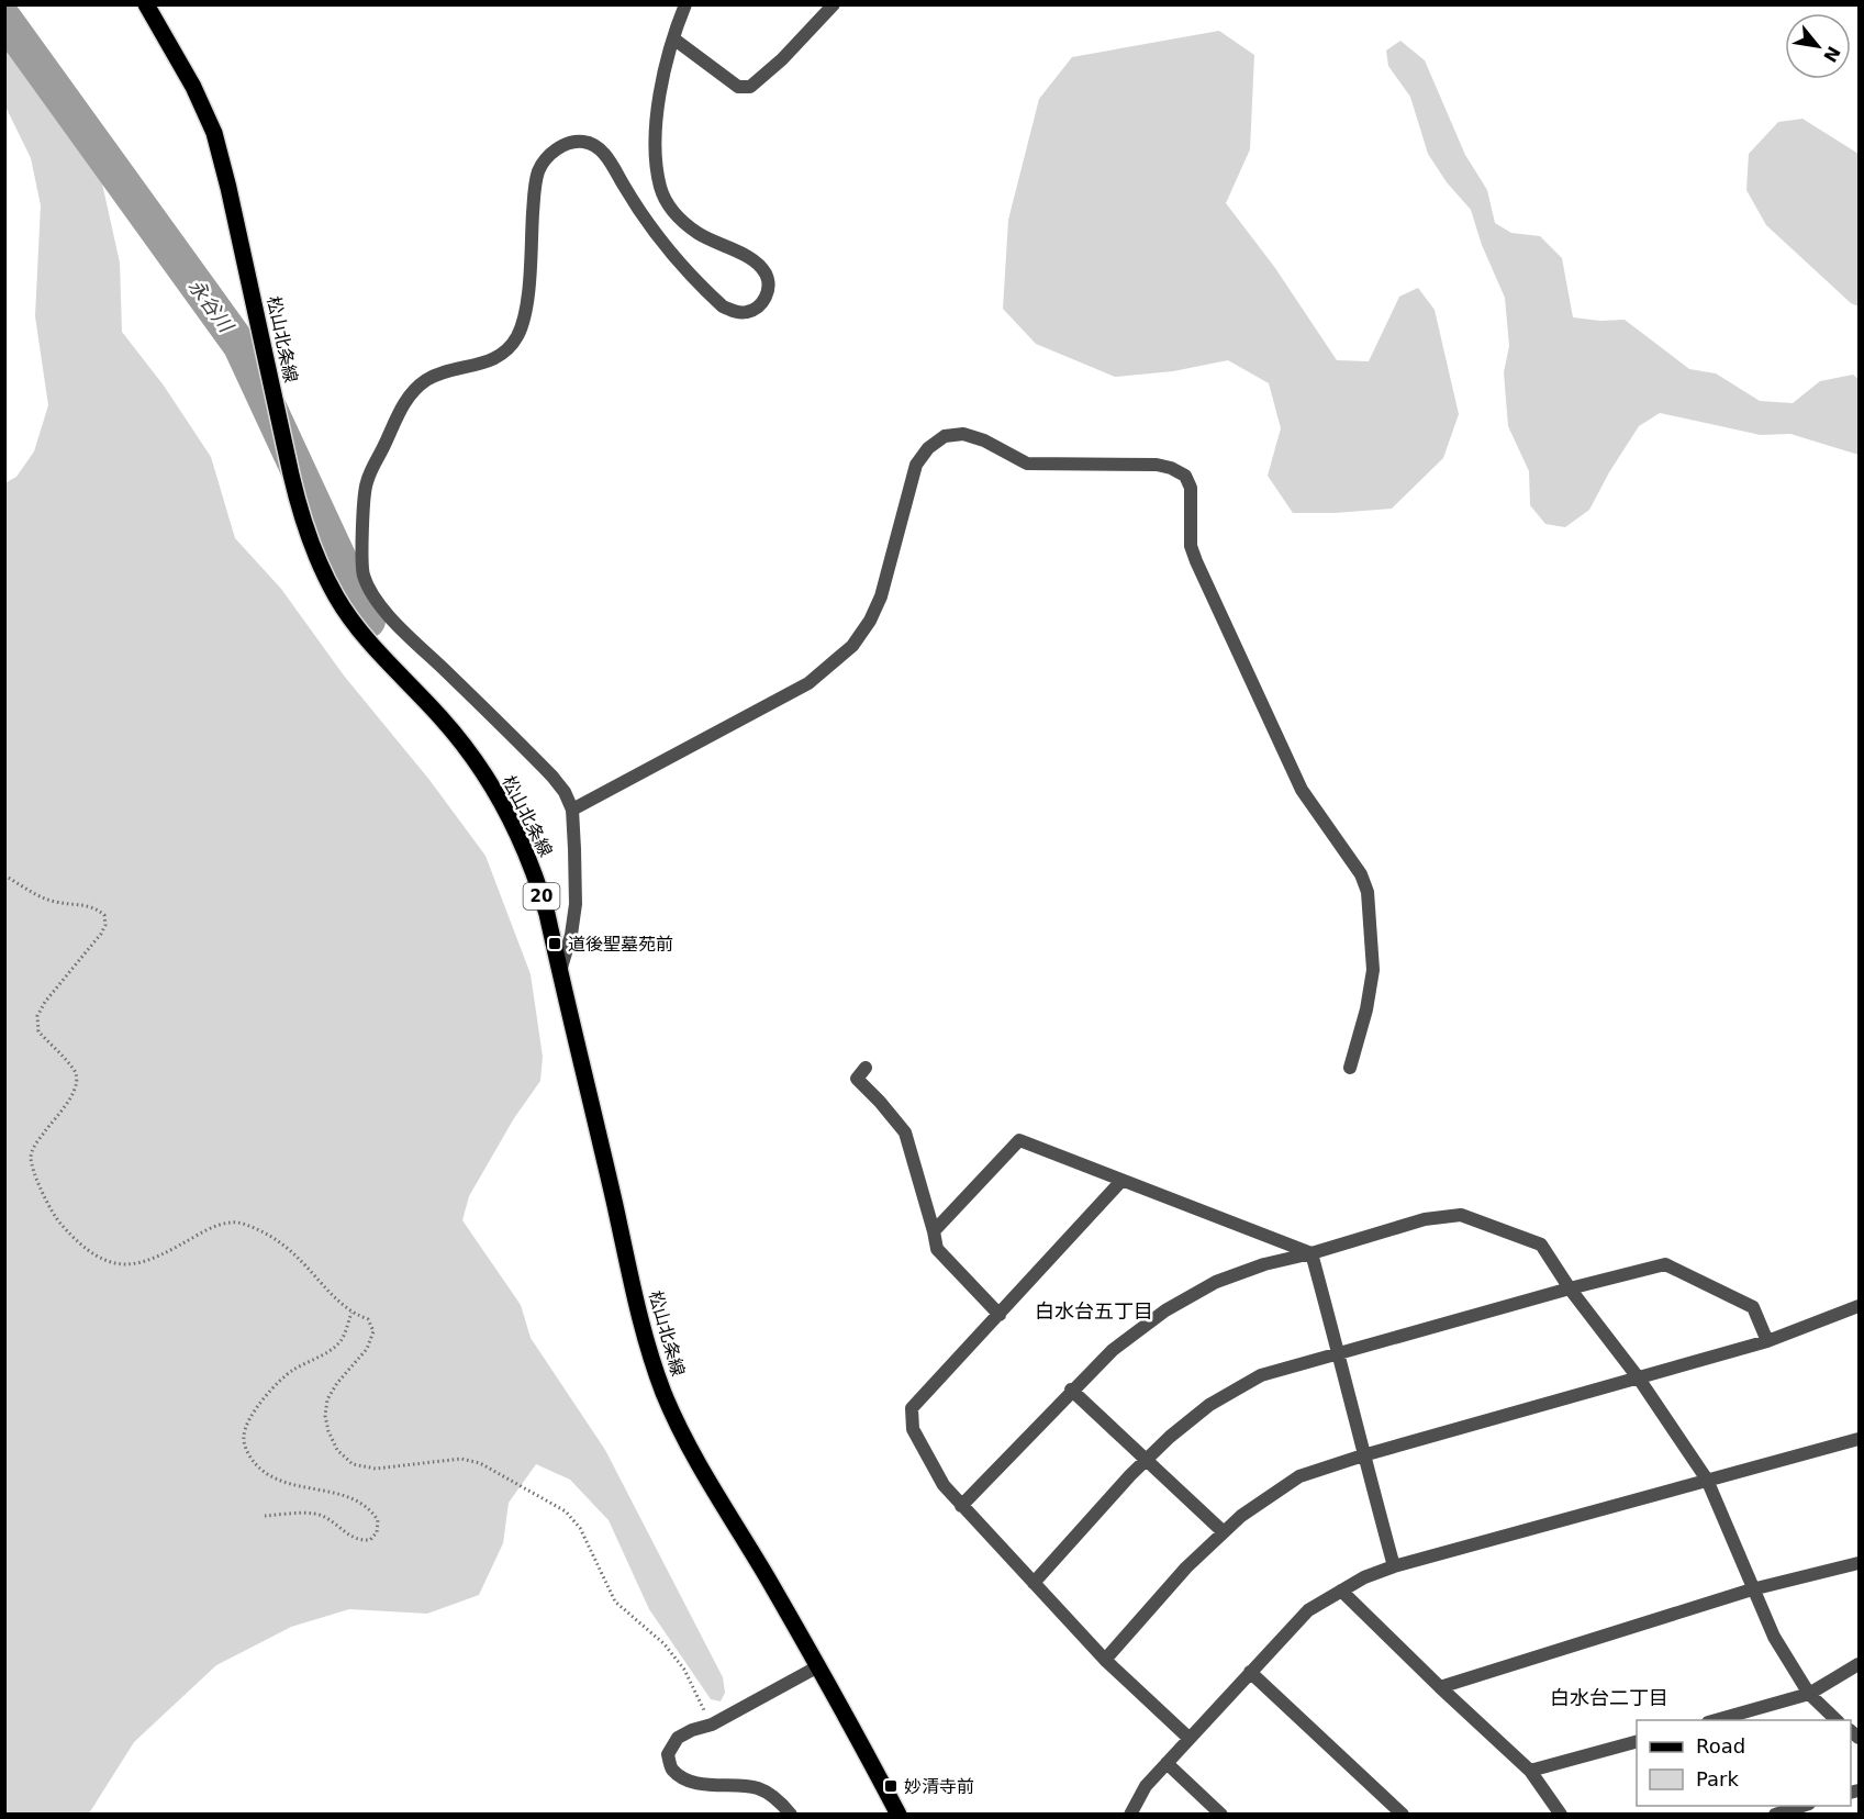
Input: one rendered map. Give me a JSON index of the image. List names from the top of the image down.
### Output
{
  "streets": {
    "main road": ["松山北条線", "20"]
  },
  "districts": ["白水台五丁目", "白水台二丁目"],
  "water": ["永谷川"],
  "places": {
    "transit": ["道後聖墓苑前", "妙清寺前"]
  },
  "legend": ["Road", "Park"],
  "north": "bottom right"
}
